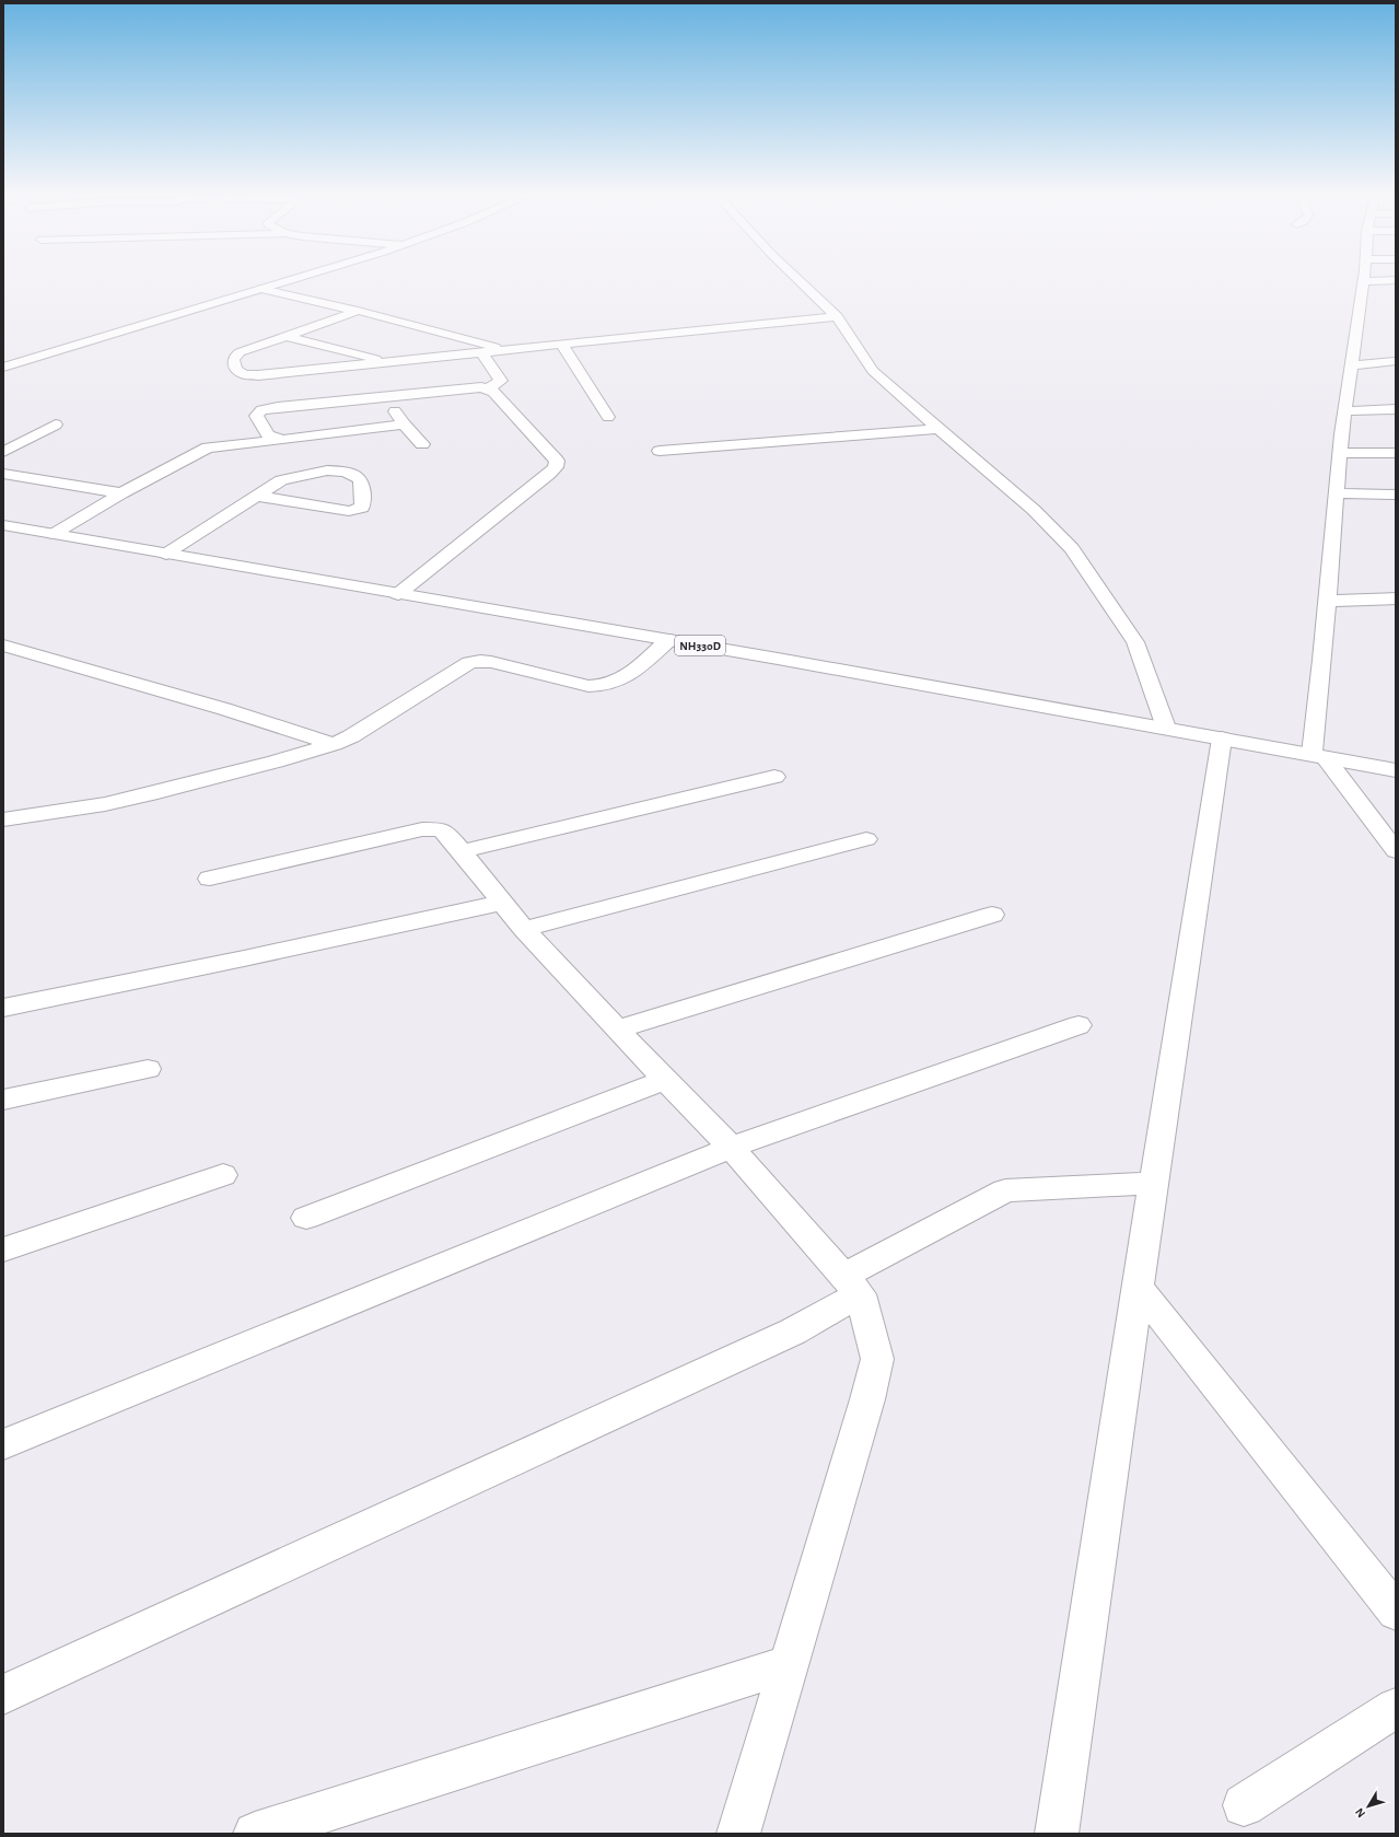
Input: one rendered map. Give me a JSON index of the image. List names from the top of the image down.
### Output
{
  "streets": {
    "main road": ["NH330D"]
  },
  "north": "bottom left"
}
